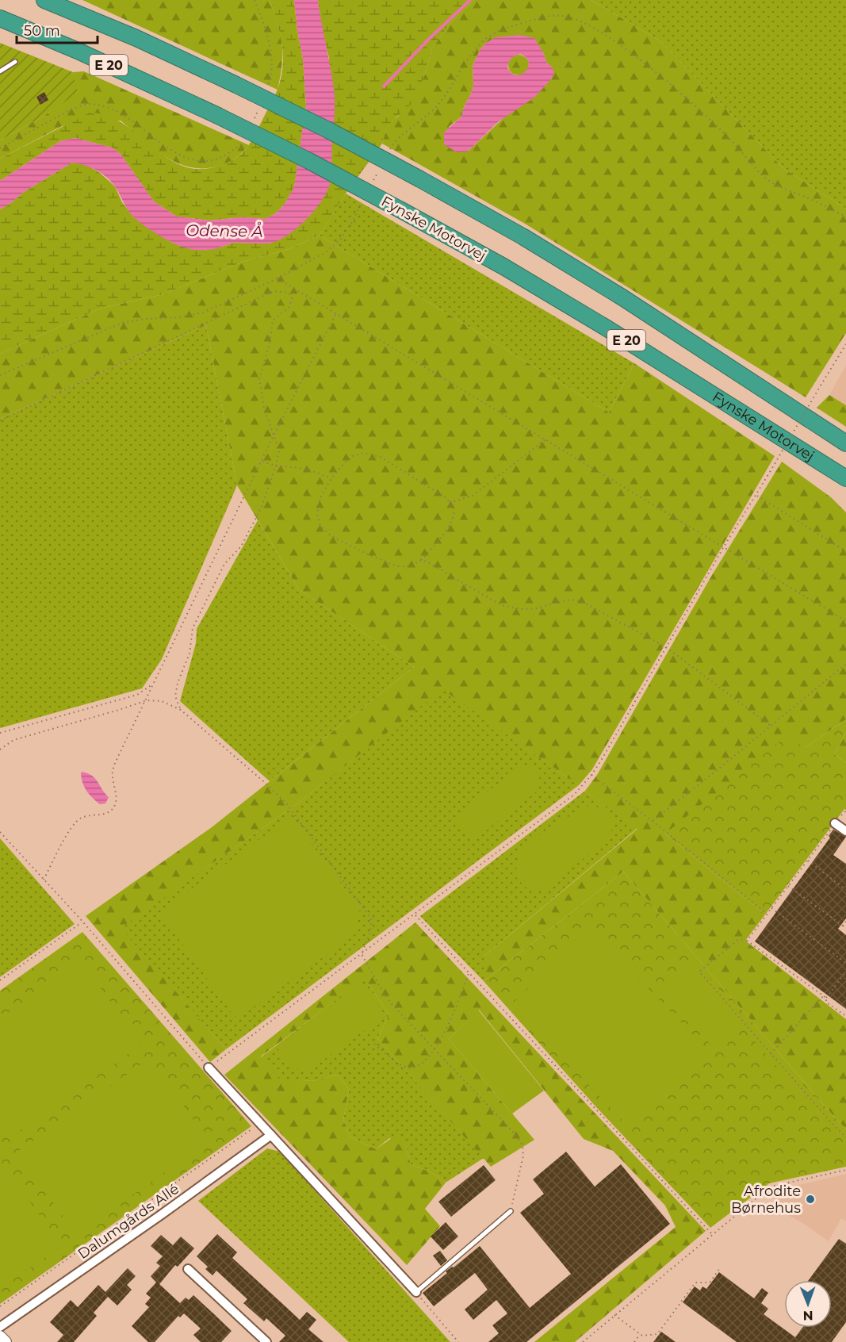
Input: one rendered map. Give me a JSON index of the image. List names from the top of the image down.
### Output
{
  "streets": {
    "highway": ["E 20", "Fynske Motorvej"],
    "street": ["Dalumgårds Allé"]
  },
  "water": ["Odense Å"],
  "places": ["Afrodite Børnehus"],
  "scale_bar": "50 m",
  "north": "bottom"
}
